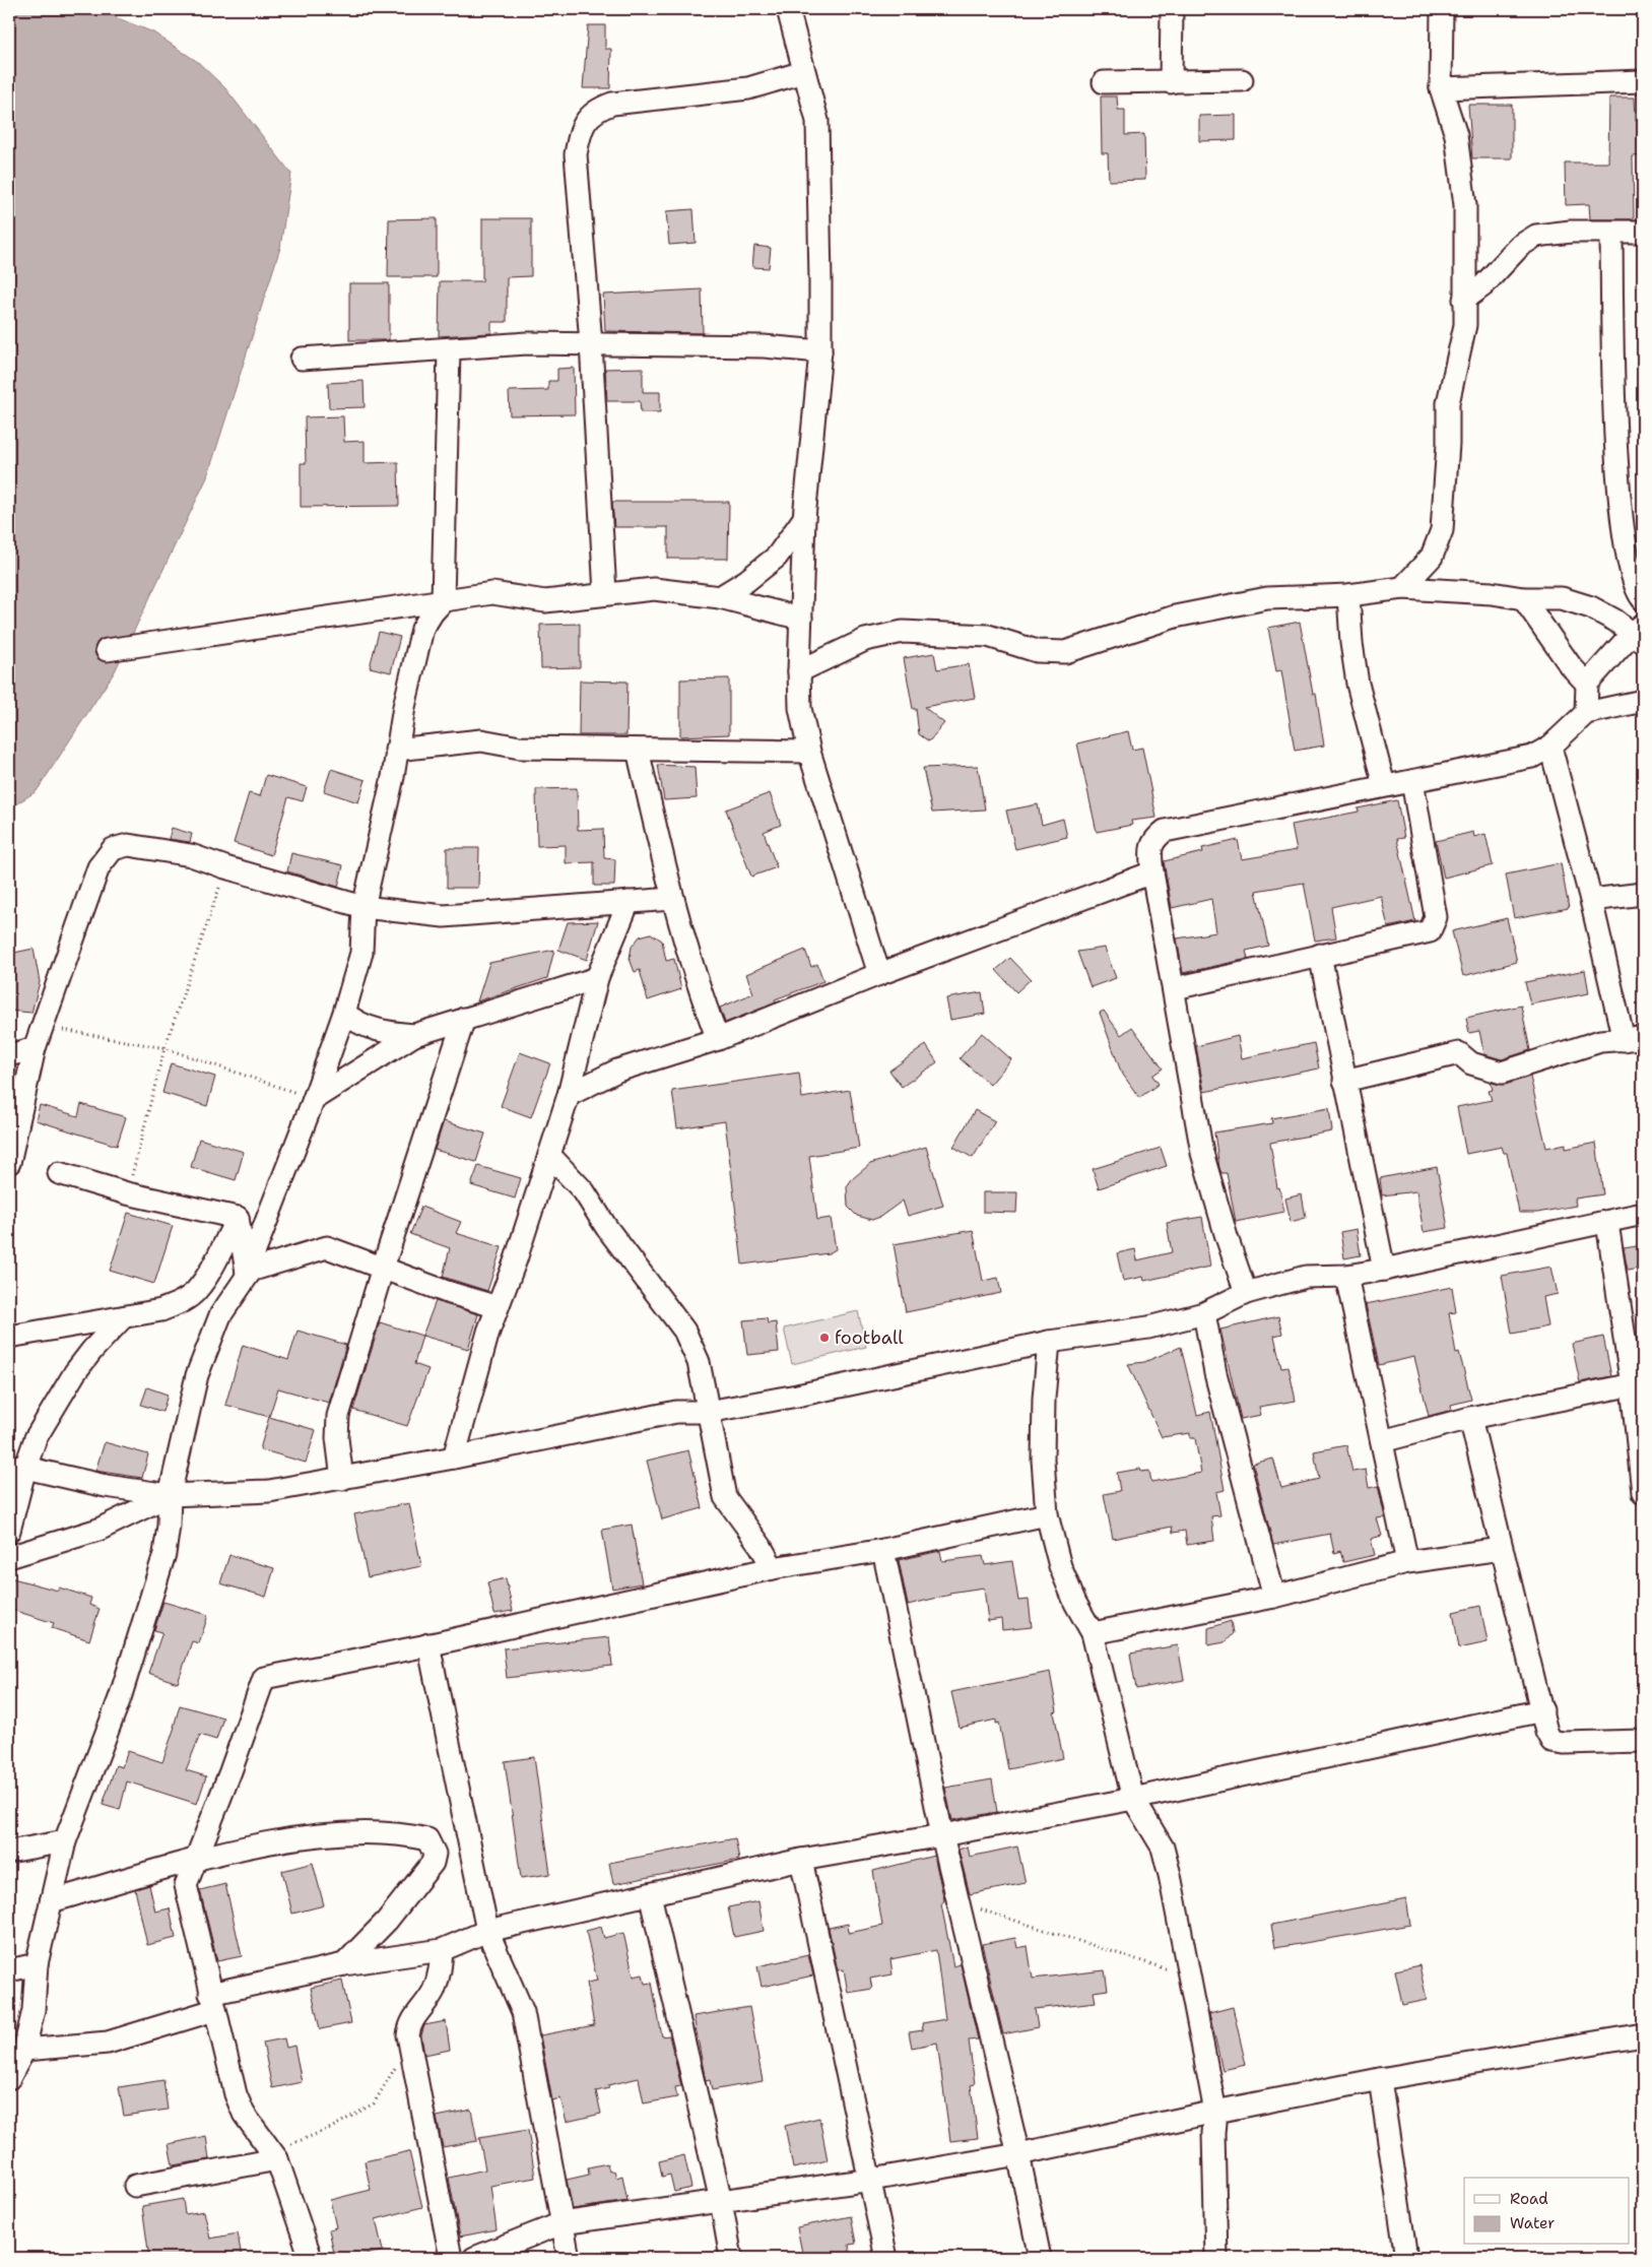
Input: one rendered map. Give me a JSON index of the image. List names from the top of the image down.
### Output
{
  "places": ["football"],
  "legend": ["Road", "Water"]
}
